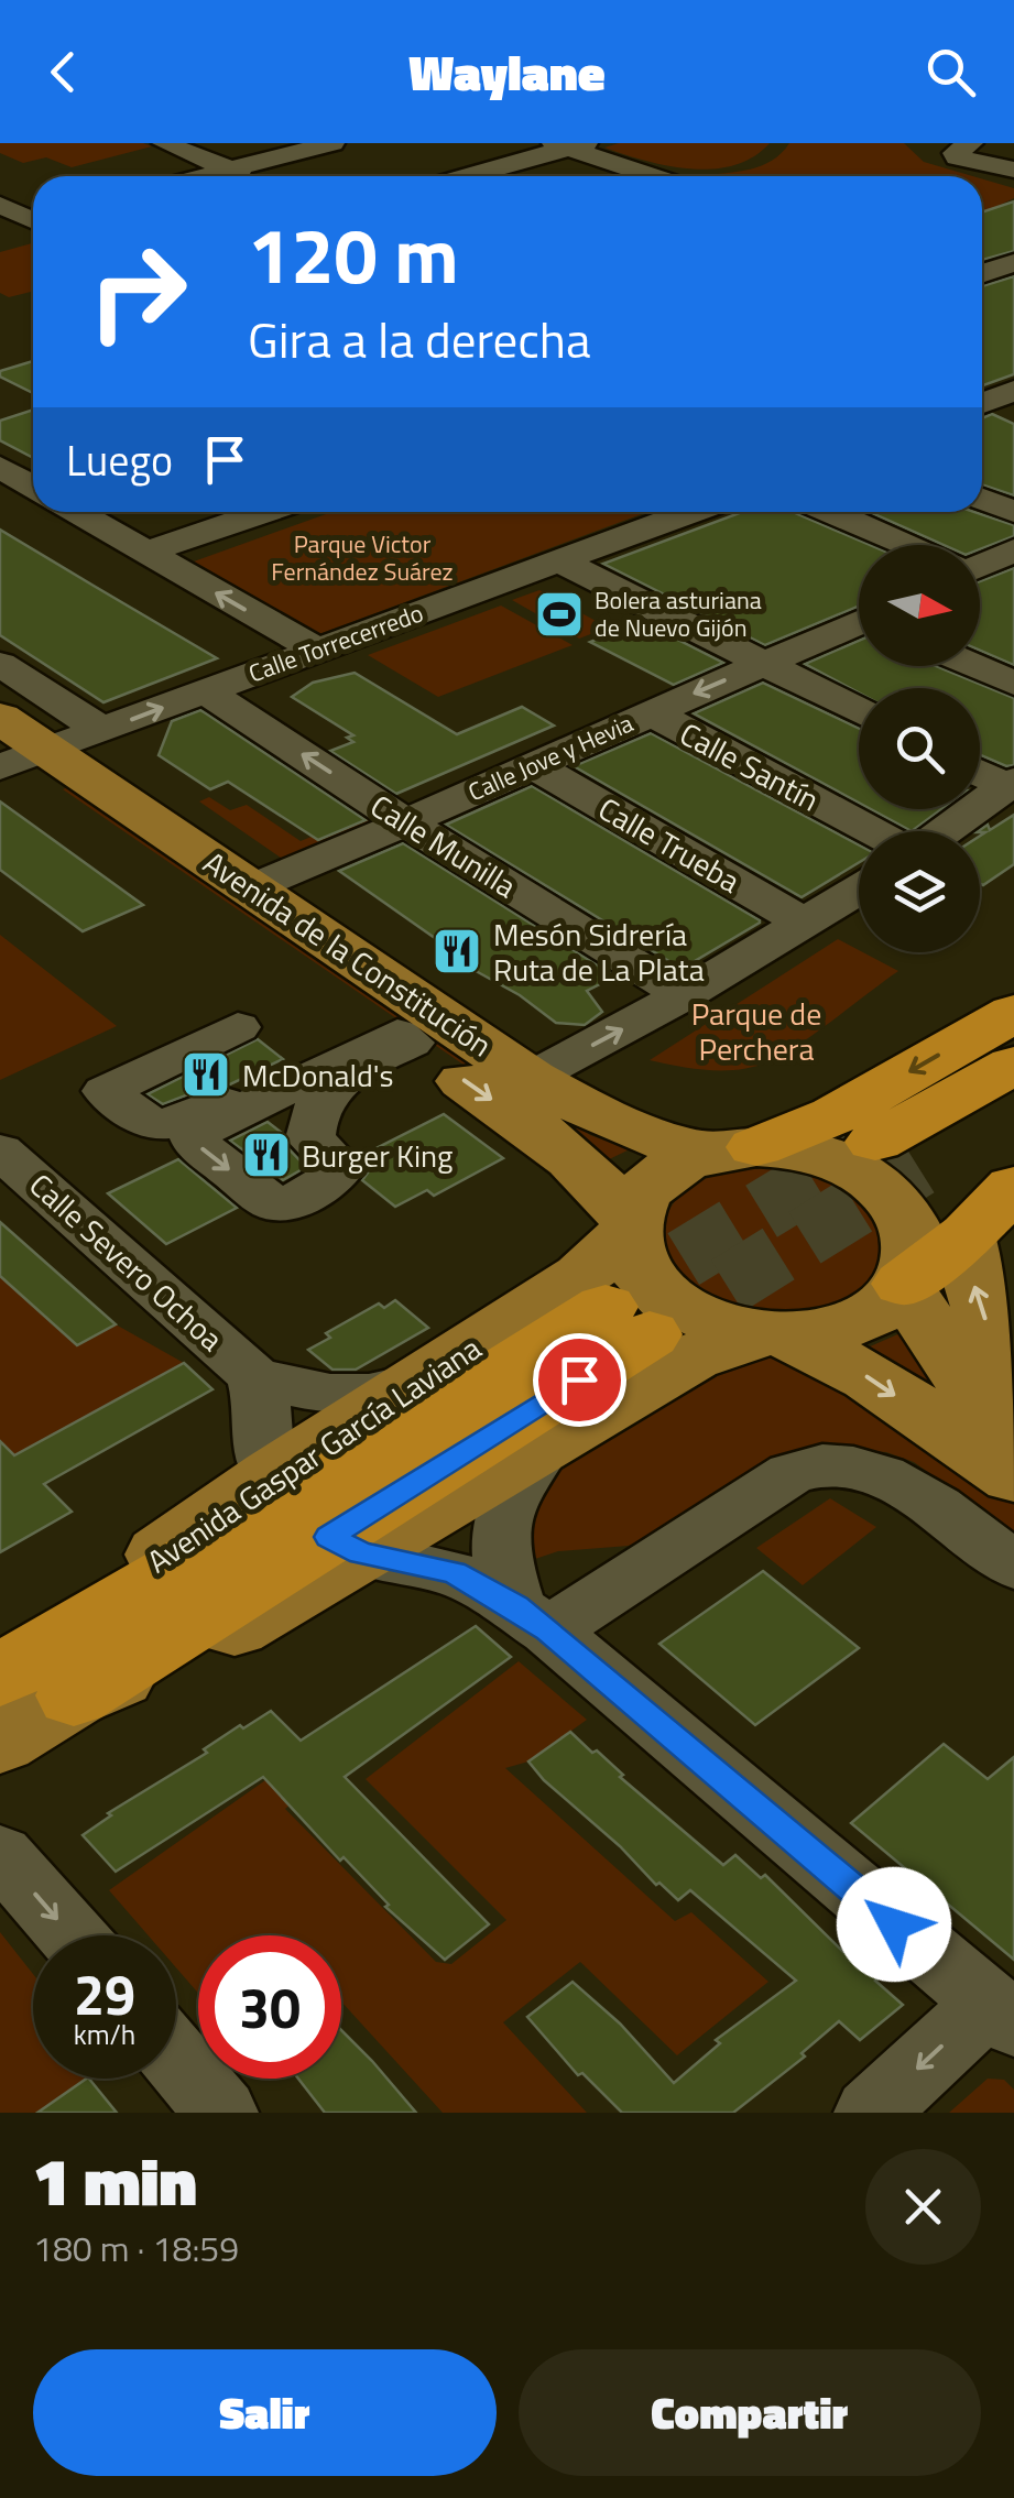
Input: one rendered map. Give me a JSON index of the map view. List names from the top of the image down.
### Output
{
  "streets": {
    "highway": ["Avenida Gaspar García Laviana"],
    "main road": ["Avenida de la Constitución"],
    "street": [
      "Calle Torrecerredo",
      "Calle Jove y Hevia",
      "Calle Santín",
      "Calle Trueba",
      "Calle Munilla",
      "Calle Severo Ochoa"
    ]
  },
  "crossings": [
    ["Calle Torrecerredo", "Calle Munilla"],
    ["Calle Torrecerredo", "Avenida de la Constitución"],
    ["Calle Jove y Hevia", "Calle Santín"],
    ["Calle Jove y Hevia", "Calle Trueba"],
    ["Calle Jove y Hevia", "Calle Munilla"],
    ["Avenida de la Constitución", "Avenida Gaspar García Laviana"],
    ["Calle Severo Ochoa", "Avenida Gaspar García Laviana"]
  ],
  "parks": ["Parque Victor Fernández Suárez", "Parque de Perchera"],
  "places": {
    "sports": ["Bolera asturiana de Nuevo Gijón"],
    "restaurant": ["Mesón Sidrería Ruta de La Plata", "McDonald's", "Burger King"]
  },
  "north": "right",
  "page": {
    "header": "Waylane",
    "turn": ["120 m", "Gira a la derecha"],
    "then": "Luego",
    "speed": "29 km/h",
    "limit": "30",
    "heading": ["1 min", "180 m · 18:59"],
    "buttons": ["Salir", "Compartir"]
  }
}
